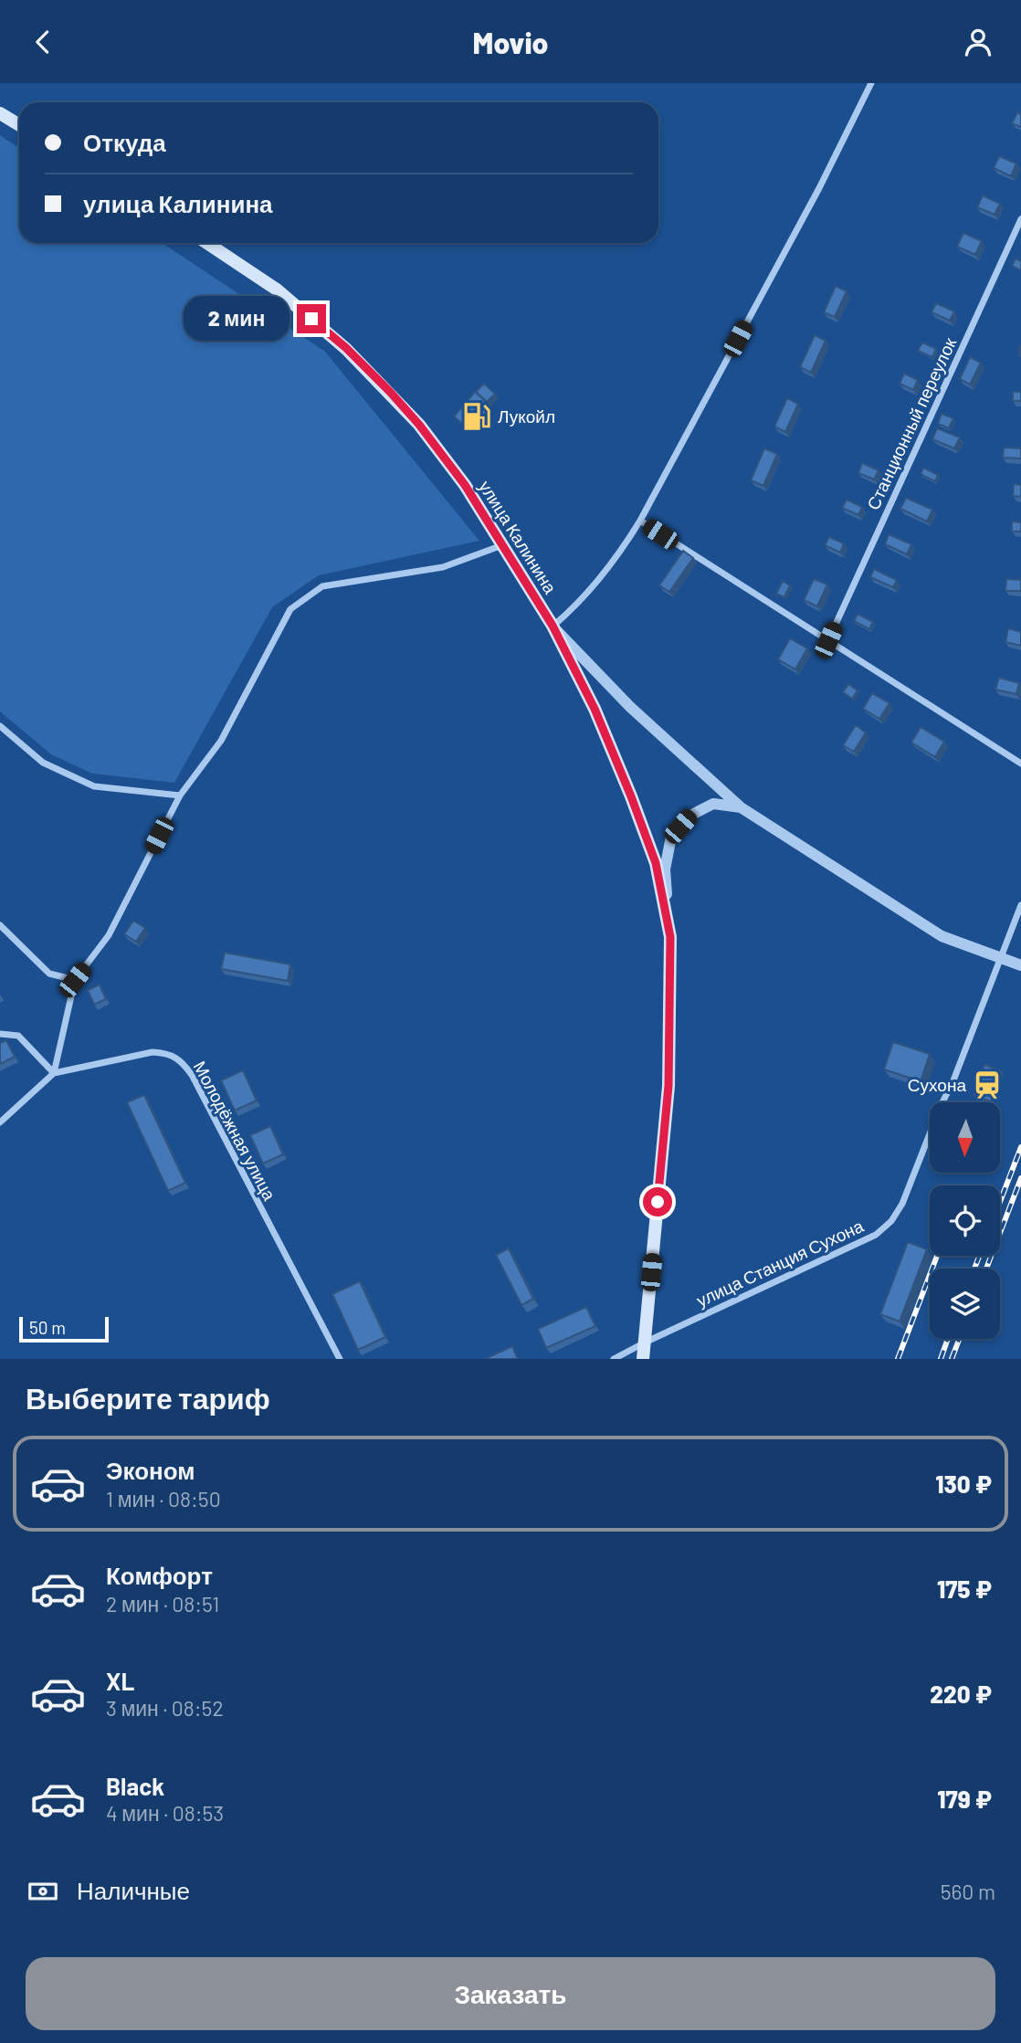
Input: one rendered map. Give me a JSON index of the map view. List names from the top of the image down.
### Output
{
  "streets": {
    "main road": ["улица Калинина"],
    "street": ["Станционный переулок", "Молодёжная улица", "улица Станция Сухона"]
  },
  "crossings": [
    ["улица Калинина", "улица Станция Сухона"]
  ],
  "places": {
    "fuel station": ["Лукойл"],
    "station": ["Сухона"]
  },
  "scale_bar": "50 m",
  "north": "bottom",
  "page": {
    "header": "Movio",
    "banner": ["Откуда", "улица Калинина"],
    "bubble": "2 мин",
    "scale": "50 m",
    "heading": "Выберите тариф",
    "list": [
      {
        "name": "Эконом",
        "note": "1 мин · 08:50",
        "value": "130 ₽"
      },
      {
        "name": "Комфорт",
        "note": "2 мин · 08:51",
        "value": "175 ₽"
      },
      {
        "name": "XL",
        "note": "3 мин · 08:52",
        "value": "220 ₽"
      },
      {
        "name": "Black",
        "note": "4 мин · 08:53",
        "value": "179 ₽"
      }
    ],
    "pay": ["Наличные", "560 m"],
    "buttons": "Заказать"
  }
}
